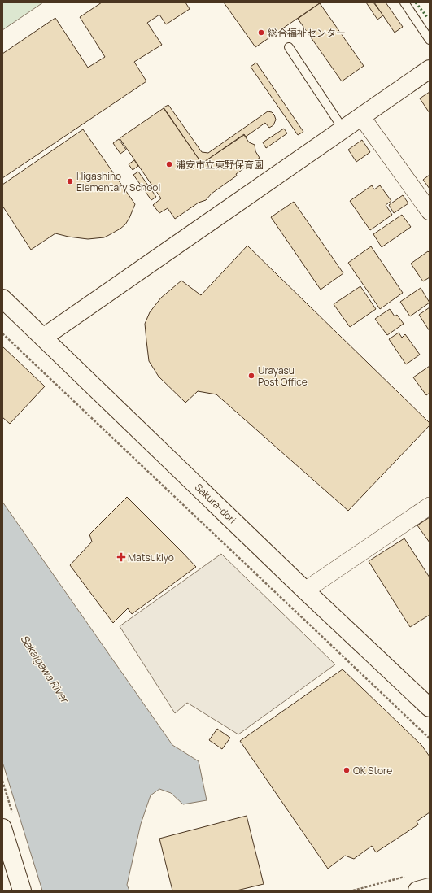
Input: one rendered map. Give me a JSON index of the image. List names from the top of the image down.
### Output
{
  "streets": {
    "street": ["Sakura-dori"]
  },
  "water": ["Sakaigawa River"],
  "places": {
    "other": [
      "総合福祉センター",
      "浦安市立東野保育園",
      "Higashino Elementary School",
      "Urayasu Post Office",
      "OK Store"
    ],
    "health": ["Matsukiyo"]
  }
}
